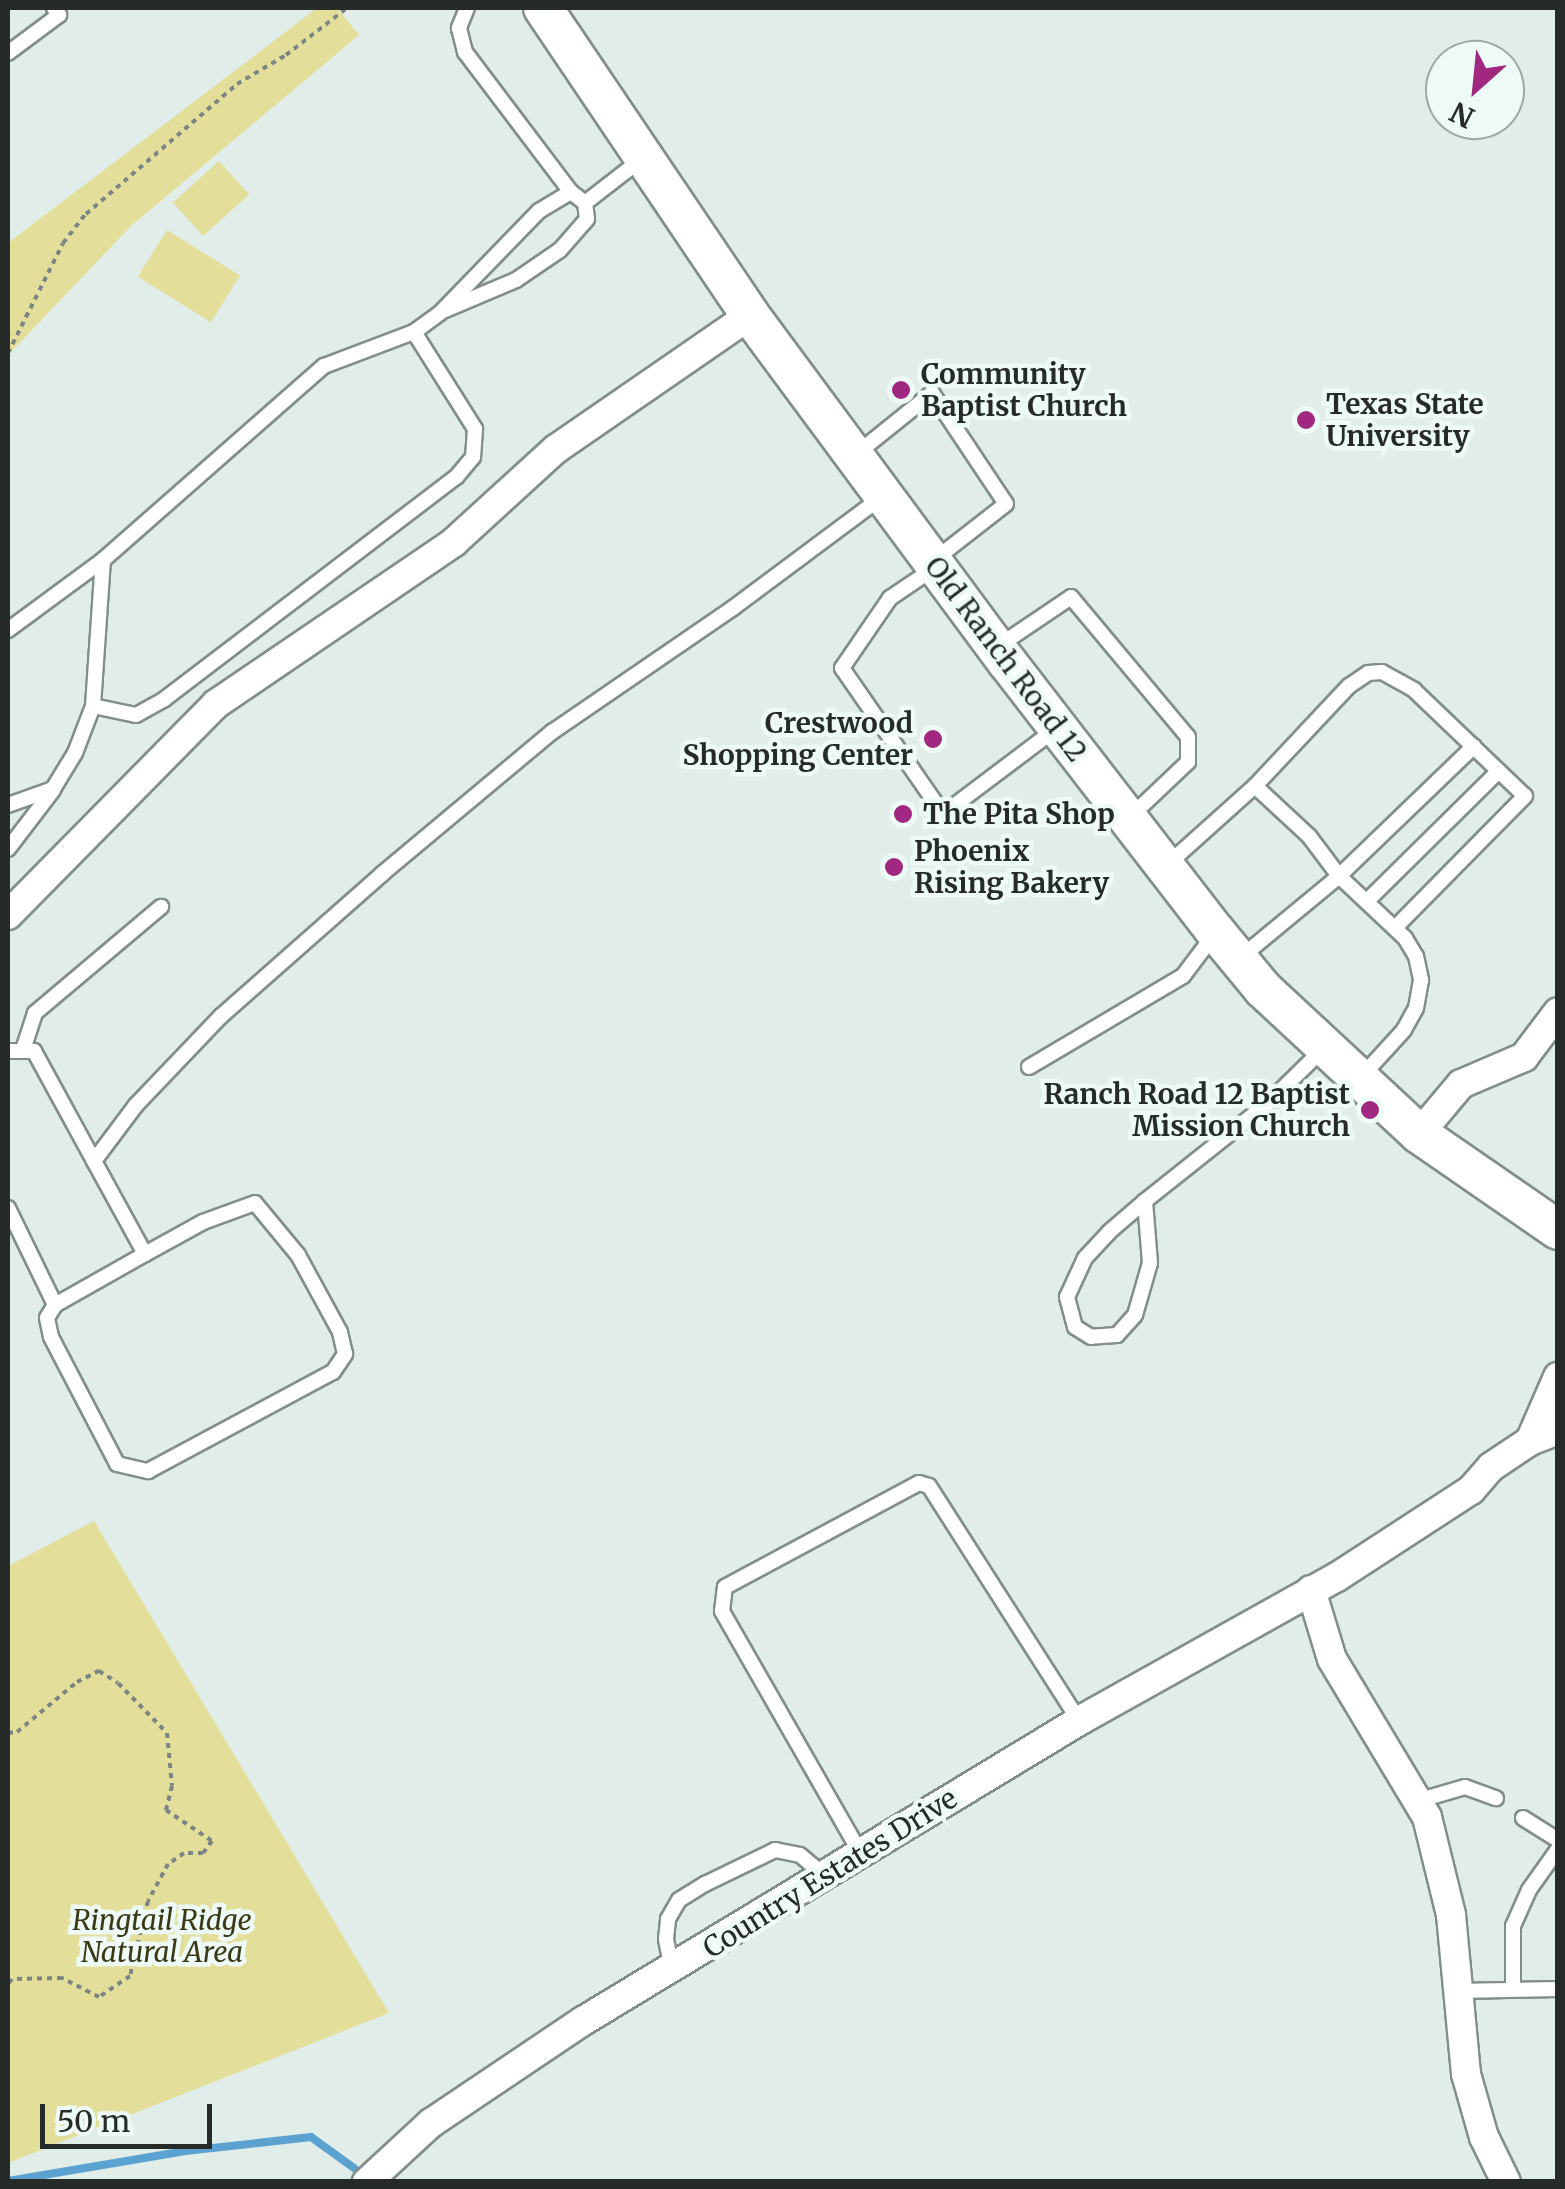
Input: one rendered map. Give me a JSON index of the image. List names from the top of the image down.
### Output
{
  "streets": {
    "main road": ["Old Ranch Road 12"],
    "street": ["Country Estates Drive"]
  },
  "parks": ["Ringtail Ridge Natural Area"],
  "places": [
    "Community Baptist Church",
    "Texas State University",
    "Crestwood Shopping Center",
    "The Pita Shop",
    "Phoenix Rising Bakery",
    "Ranch Road 12 Baptist Mission Church"
  ],
  "scale_bar": "50 m",
  "north": "bottom left"
}
